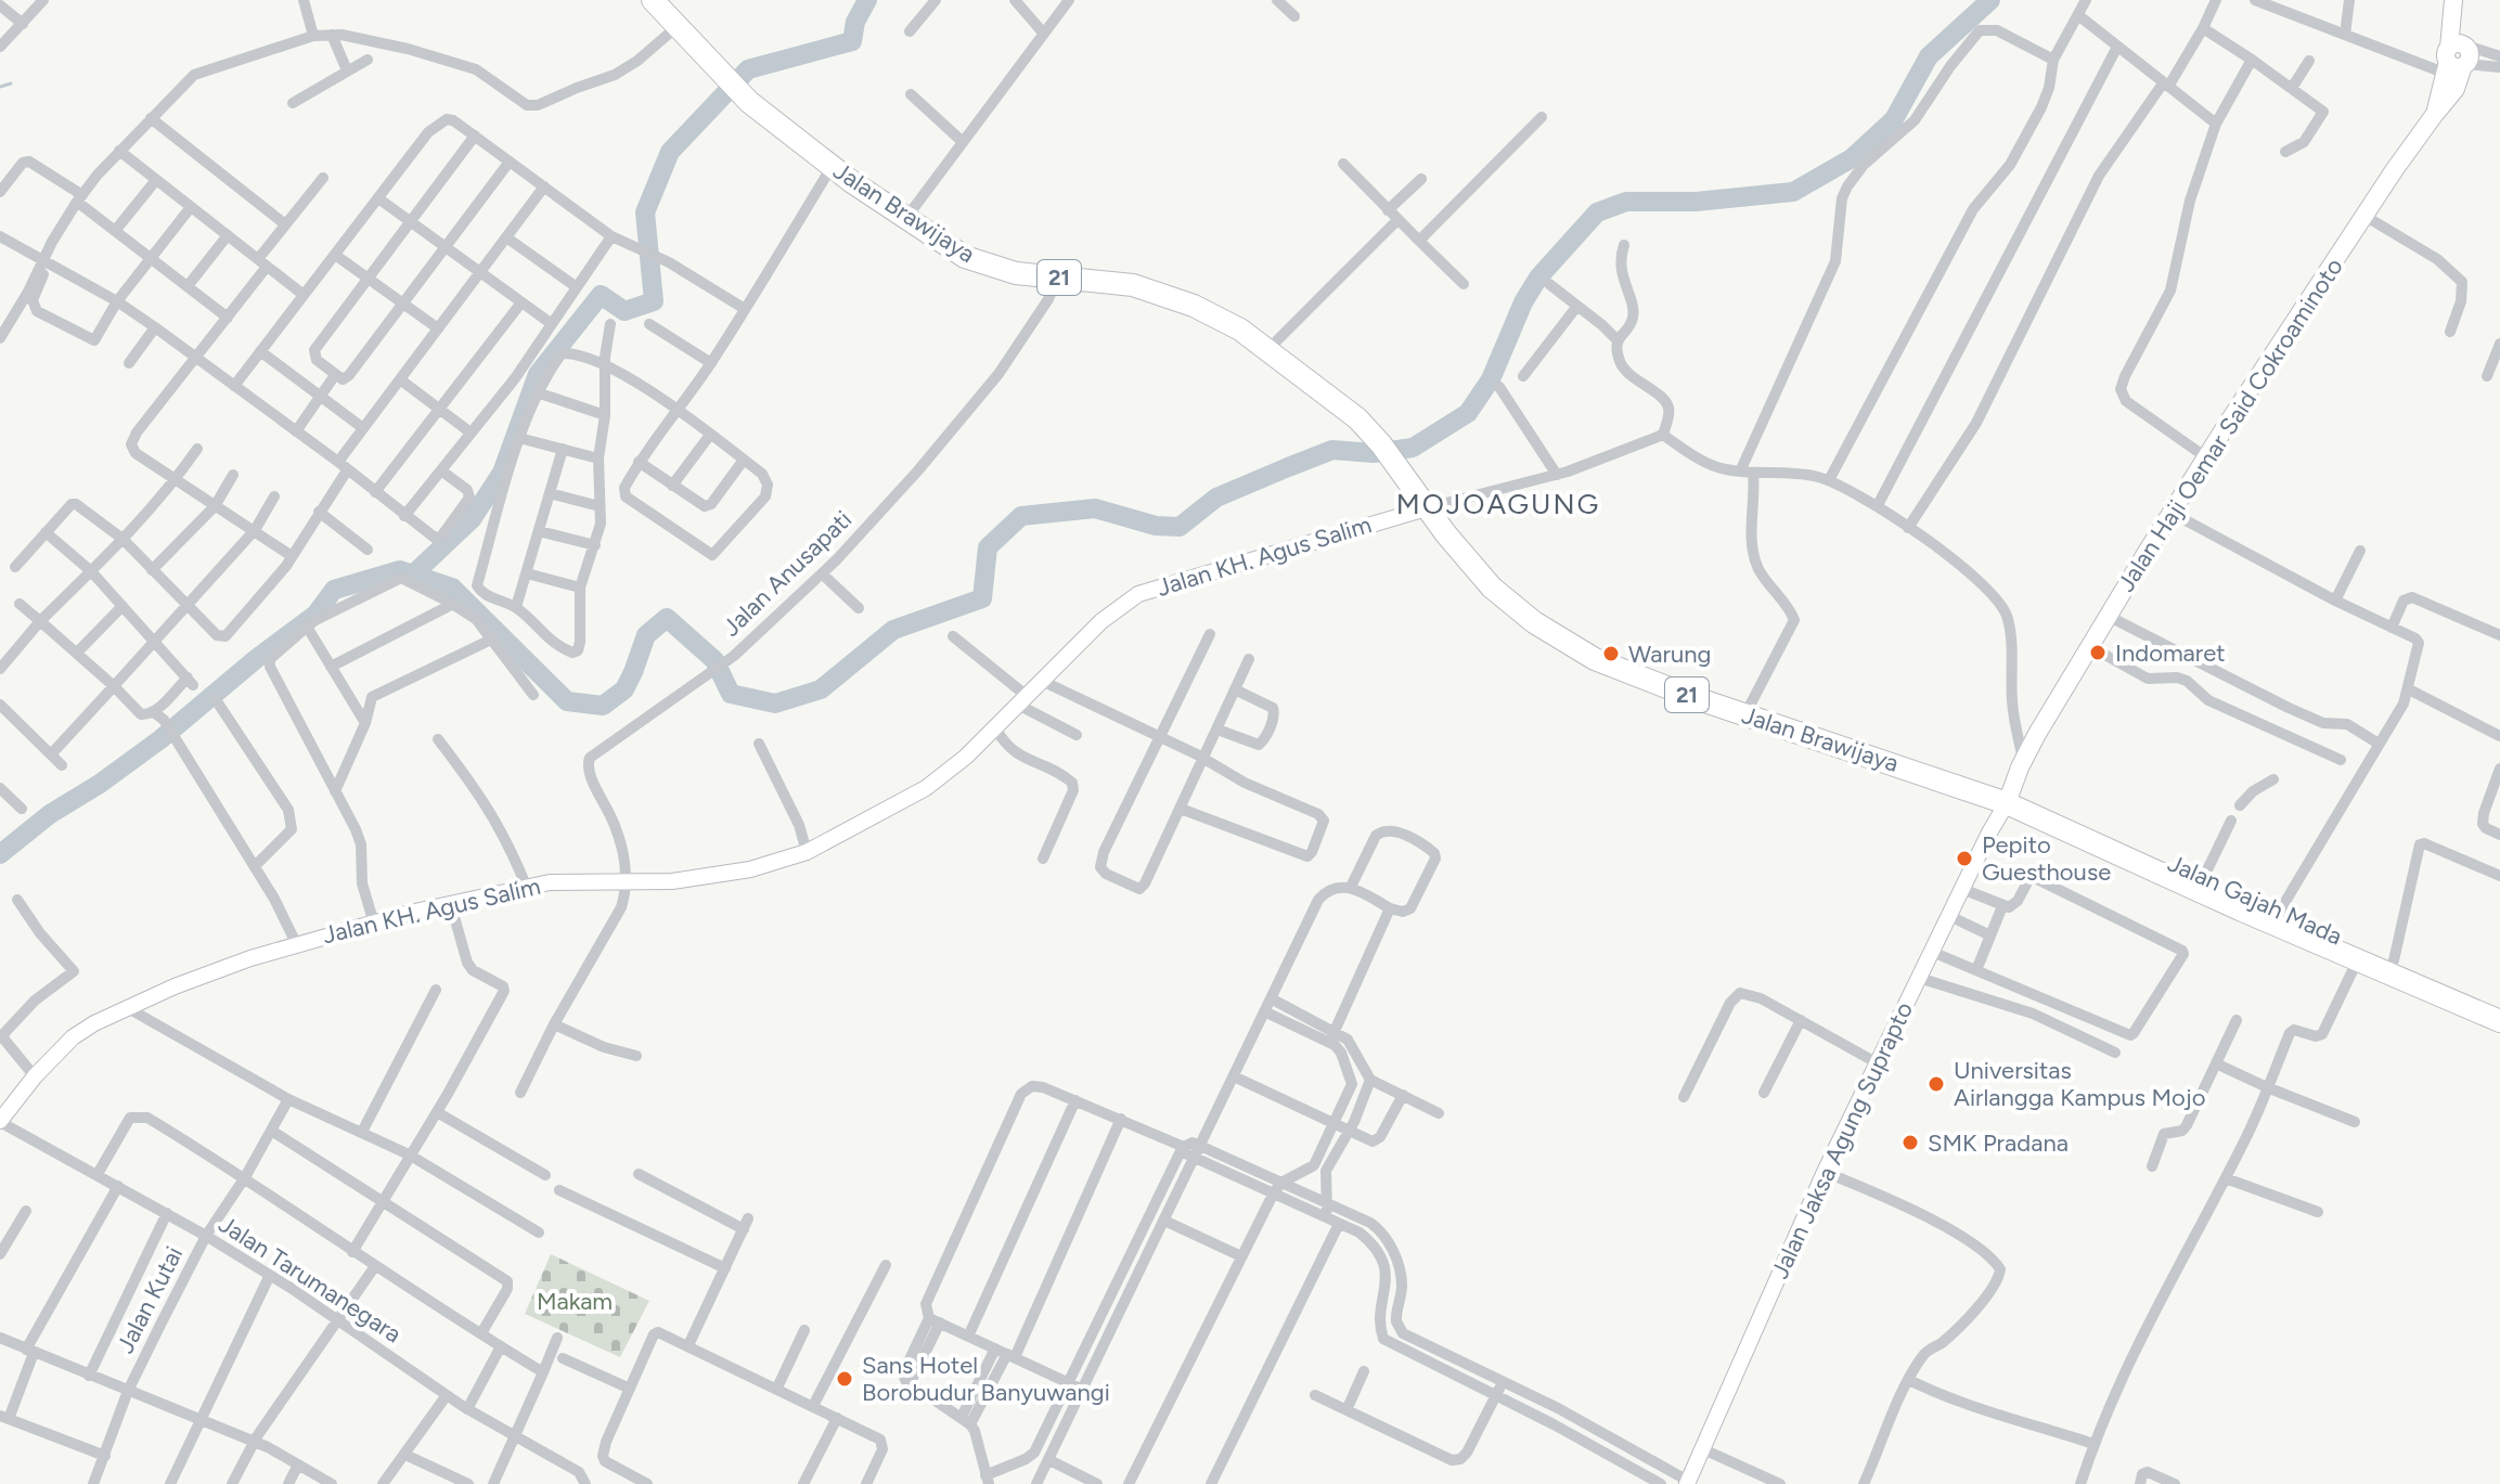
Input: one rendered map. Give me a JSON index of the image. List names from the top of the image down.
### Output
{
  "streets": {
    "highway": ["Jalan Brawijaya", "21", "Jalan Gajah Mada"],
    "main road": ["Jalan Haji Oemar Said Cokroaminoto"],
    "street": [
      "Jalan KH. Agus Salim",
      "Jalan Anusapati",
      "Jalan Jaksa Agung Suprapto",
      "Jalan Tarumanegara",
      "Jalan Kutai"
    ]
  },
  "crossings": [
    ["Jalan Brawijaya", "21"],
    ["Jalan Brawijaya", "Jalan Haji Oemar Said Cokroaminoto"],
    ["Jalan Brawijaya", "Jalan KH. Agus Salim"],
    ["Jalan Brawijaya", "Jalan Anusapati"],
    ["Jalan Brawijaya", "Jalan Gajah Mada"],
    ["Jalan Brawijaya", "Jalan Jaksa Agung Suprapto"],
    ["21", "Jalan Gajah Mada"],
    ["Jalan Haji Oemar Said Cokroaminoto", "Jalan Gajah Mada"],
    ["Jalan Haji Oemar Said Cokroaminoto", "Jalan Jaksa Agung Suprapto"],
    ["Jalan KH. Agus Salim", "Jalan Anusapati"],
    ["Jalan KH. Agus Salim", "Jalan Tarumanegara"],
    ["Jalan Gajah Mada", "Jalan Jaksa Agung Suprapto"],
    ["Jalan Tarumanegara", "Jalan Kutai"]
  ],
  "districts": ["MOJOAGUNG"],
  "parks": ["Makam"],
  "places": [
    "Indomaret",
    "Warung",
    "Pepito Guesthouse",
    "Universitas Airlangga Kampus Mojo",
    "SMK Pradana",
    "Sans Hotel Borobudur Banyuwangi"
  ]
}
